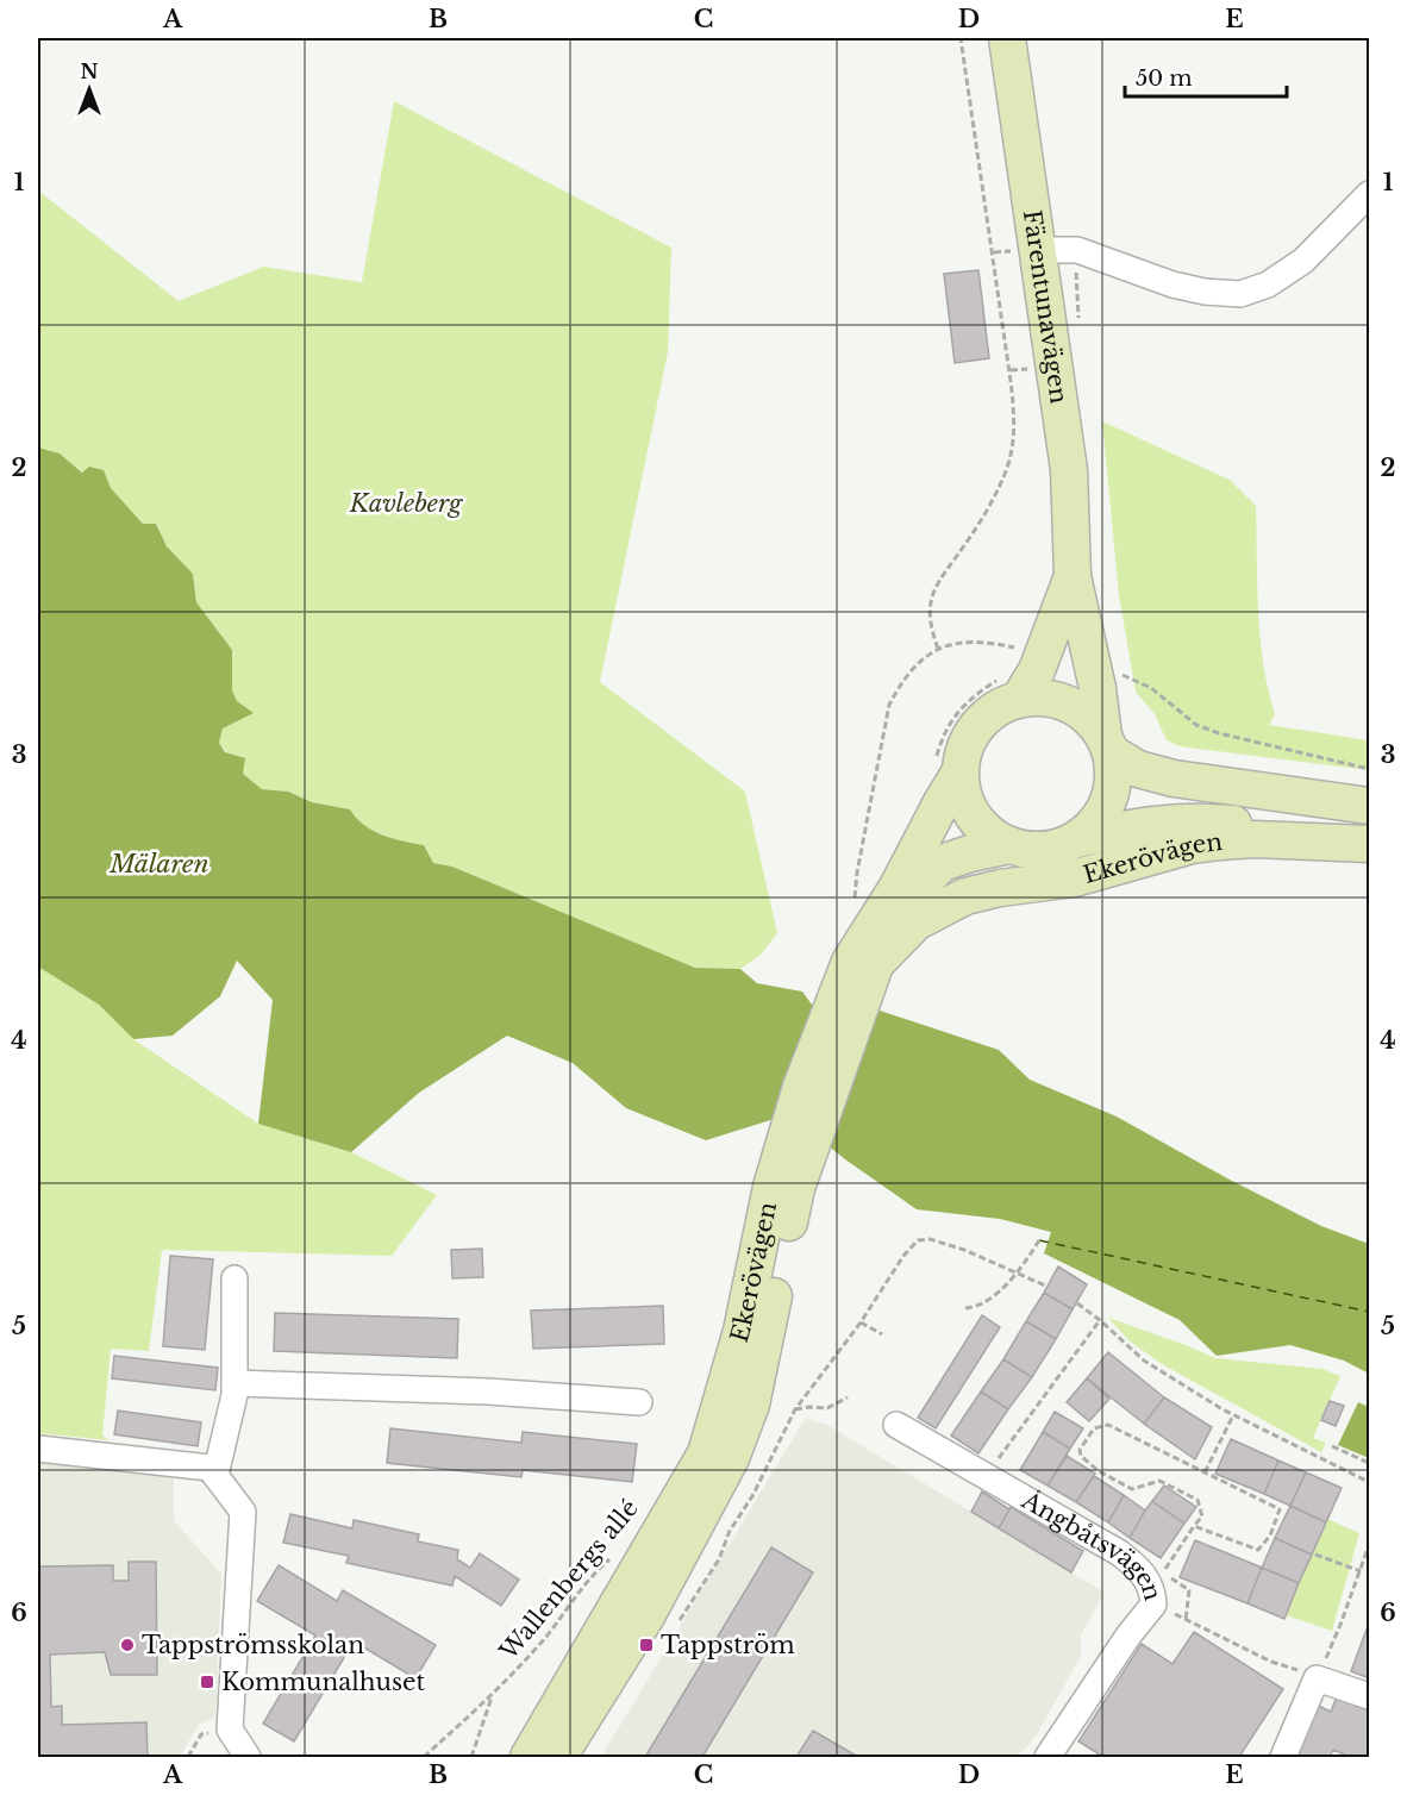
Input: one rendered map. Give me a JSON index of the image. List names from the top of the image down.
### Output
{
  "streets": {
    "main road": ["Färentunavägen", "Ekerövägen"],
    "street": ["Ångbåtsvägen"],
    "path": ["Wallenbergs allé"]
  },
  "crossings": [
    ["Färentunavägen", "Ekerövägen"]
  ],
  "water": ["Mälaren"],
  "parks": ["Kavleberg"],
  "places": {
    "other": ["Tappströmsskolan"],
    "transit": ["Tappström", "Kommunalhuset"]
  },
  "scale_bar": "50 m",
  "north": "top",
  "grid": {
    "columns": [
      "A",
      "B",
      "C",
      "D",
      "E"
    ],
    "rows": [
      "1",
      "2",
      "3",
      "4",
      "5",
      "6"
    ]
  }
}
